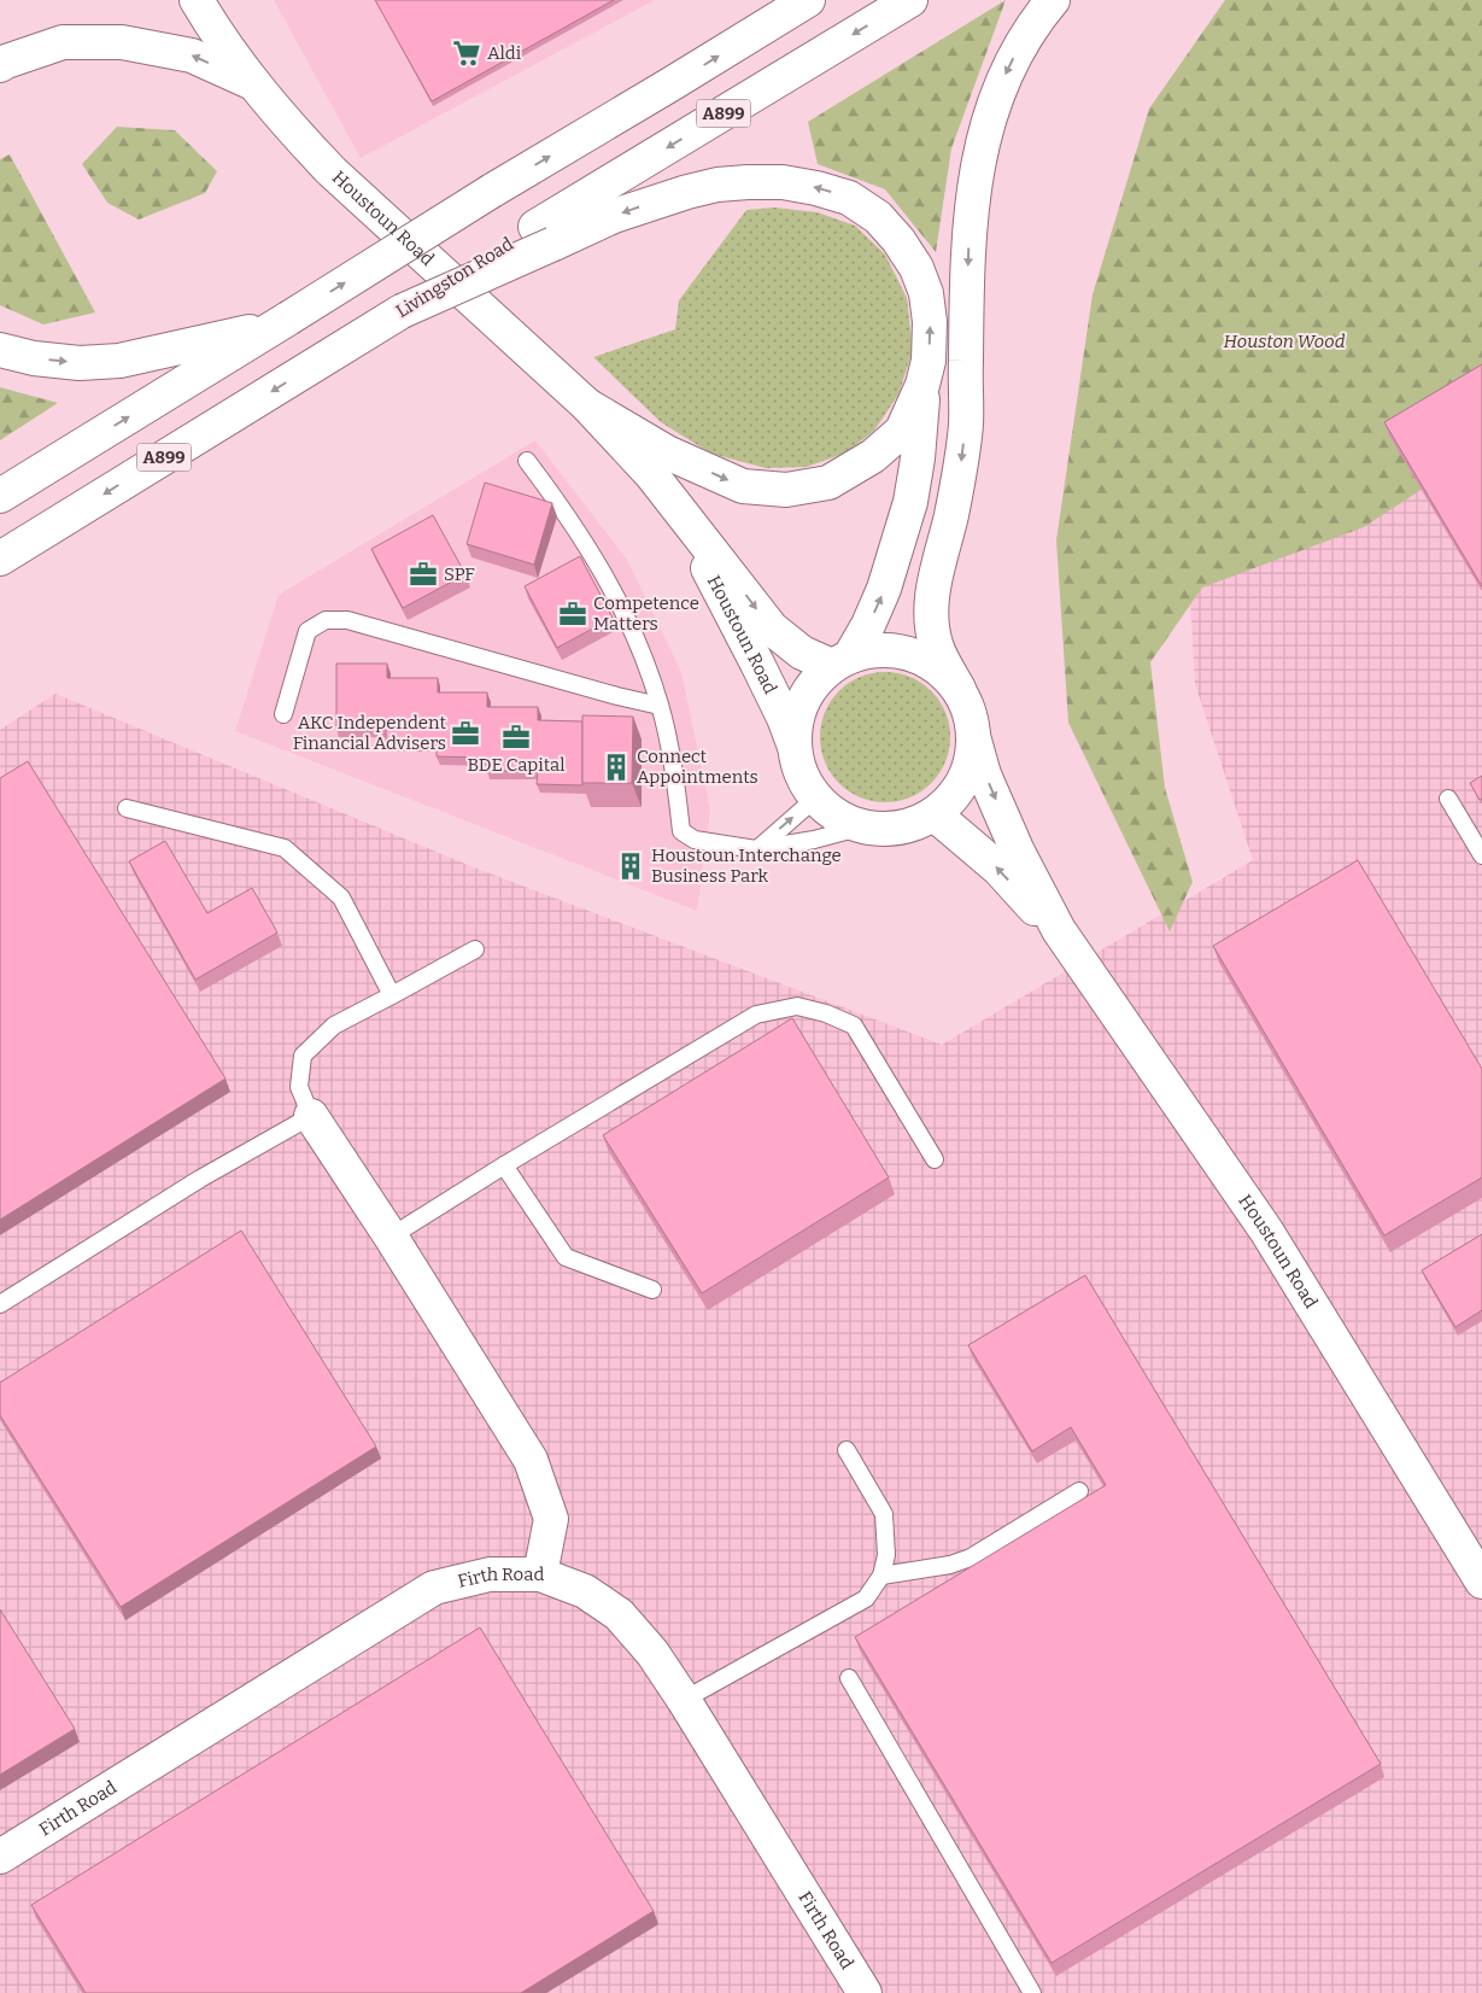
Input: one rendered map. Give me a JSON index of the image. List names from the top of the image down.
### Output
{
  "streets": {
    "street": [
      "A899",
      "Houstoun Road",
      "Livingston Road",
      "Firth Road"
    ]
  },
  "crossings": [
    ["A899", "Livingston Road"]
  ],
  "parks": ["Houston Wood"],
  "places": {
    "supermarket": ["Aldi"],
    "office": [
      "SPF",
      "Competence Matters",
      "AKC Independent Financial Advisers",
      "BDE Capital"
    ],
    "building": ["Connect Appointments", "Houstoun Interchange Business Park"]
  }
}
